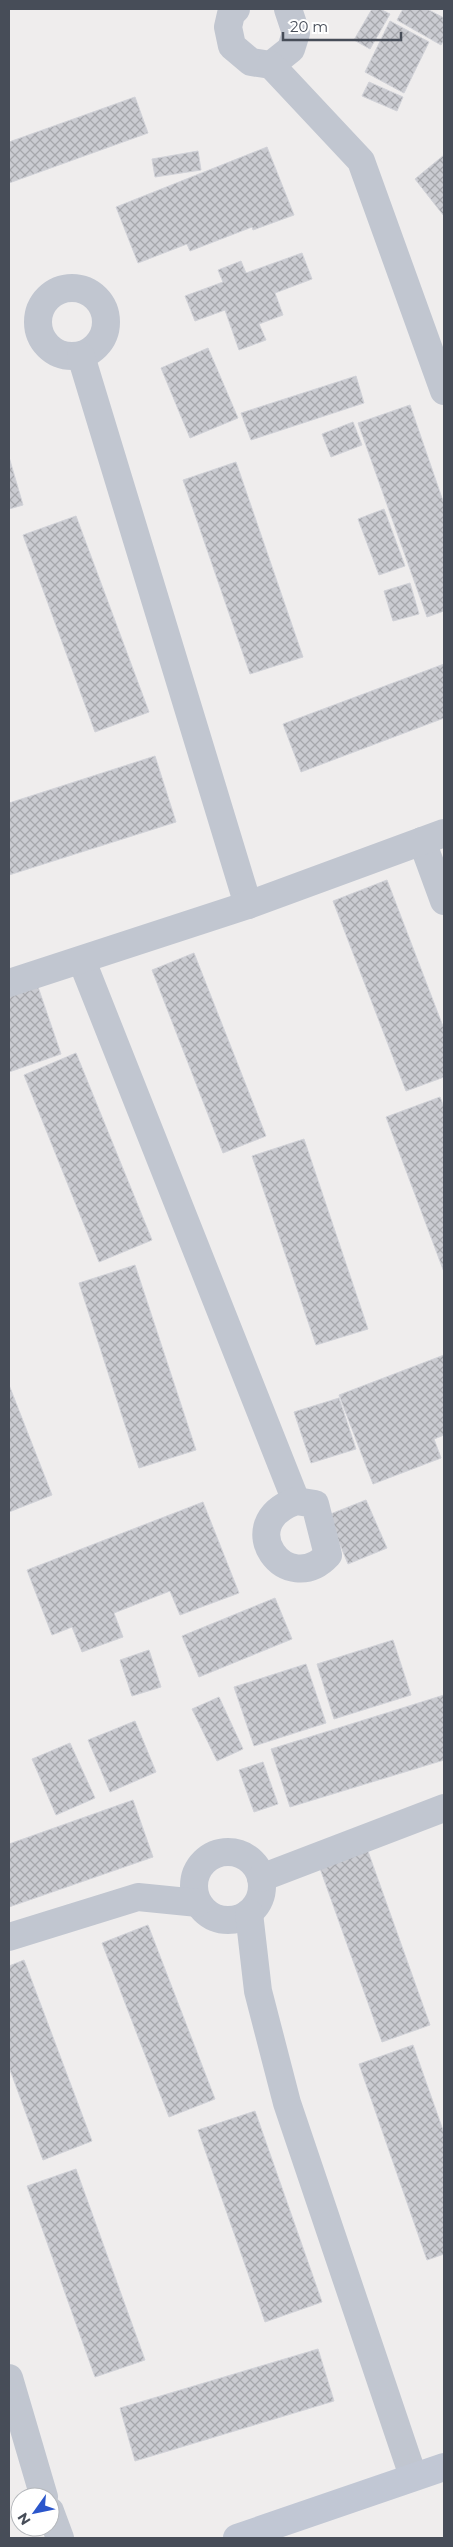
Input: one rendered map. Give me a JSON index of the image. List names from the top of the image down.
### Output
{
  "scale_bar": "20 m",
  "north": "bottom left"
}
